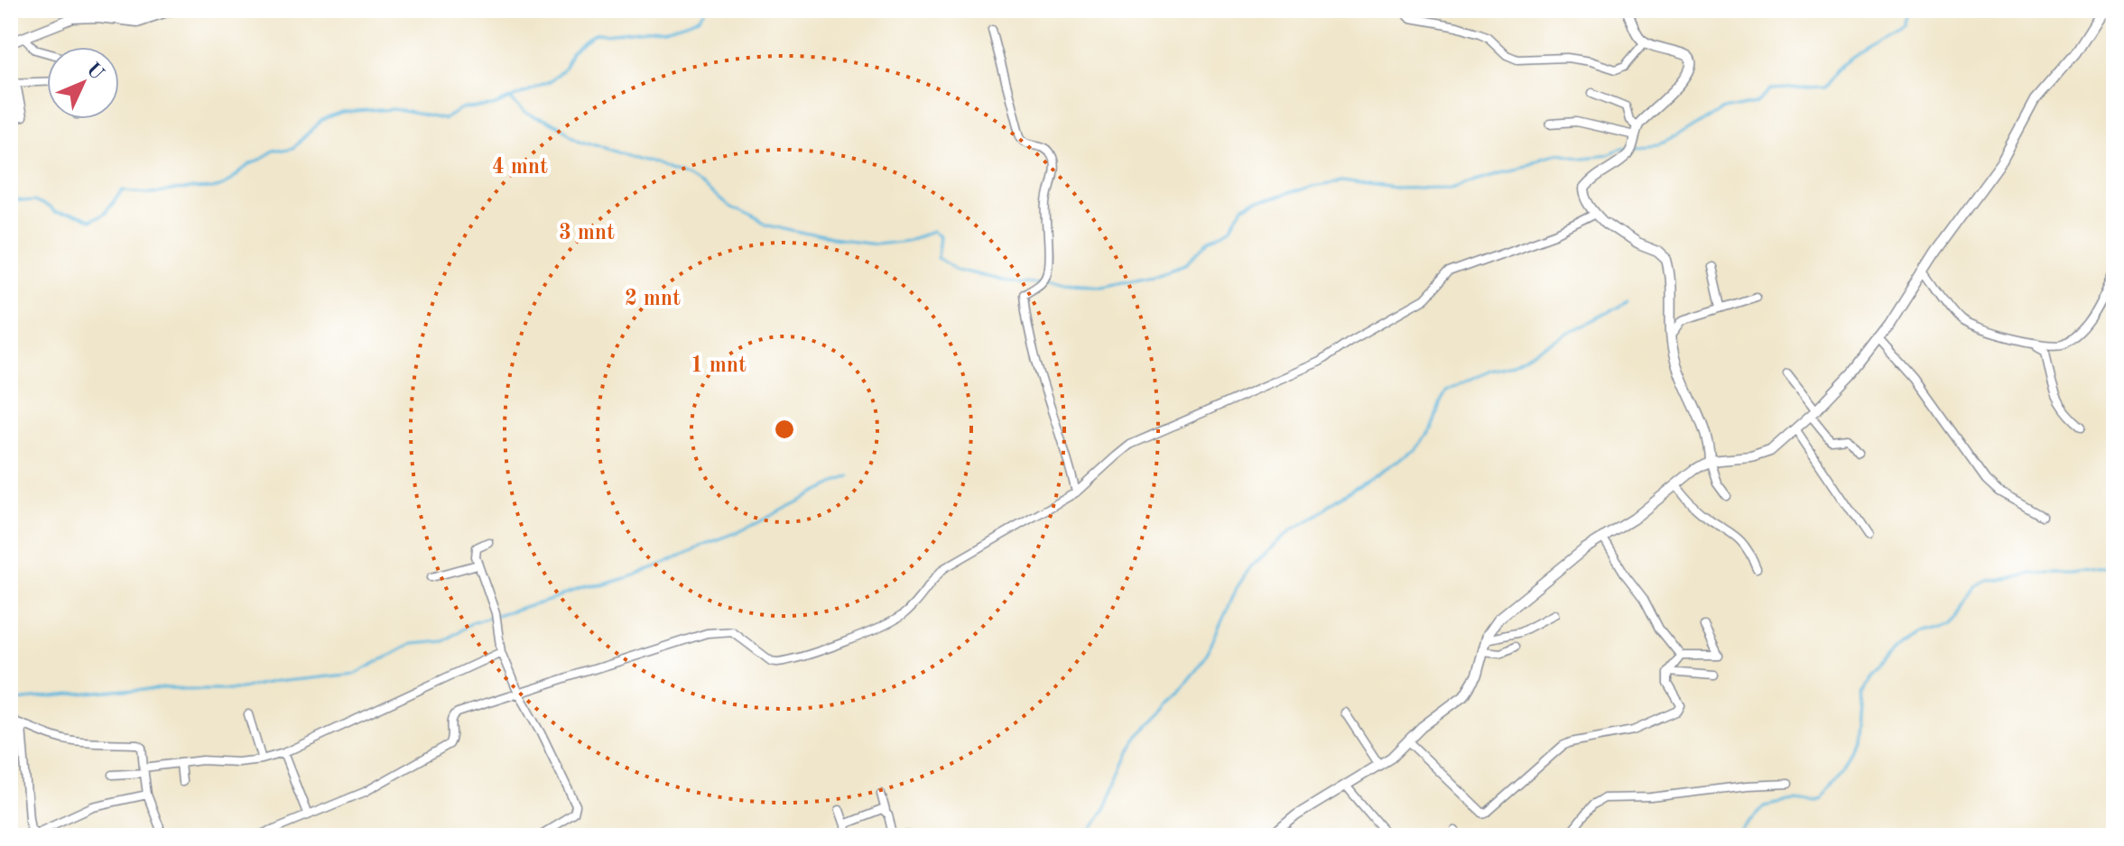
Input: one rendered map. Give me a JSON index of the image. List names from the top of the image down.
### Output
{
  "north": "top right",
  "rings": [
    "4 mnt",
    "3 mnt",
    "2 mnt",
    "1 mnt"
  ]
}
